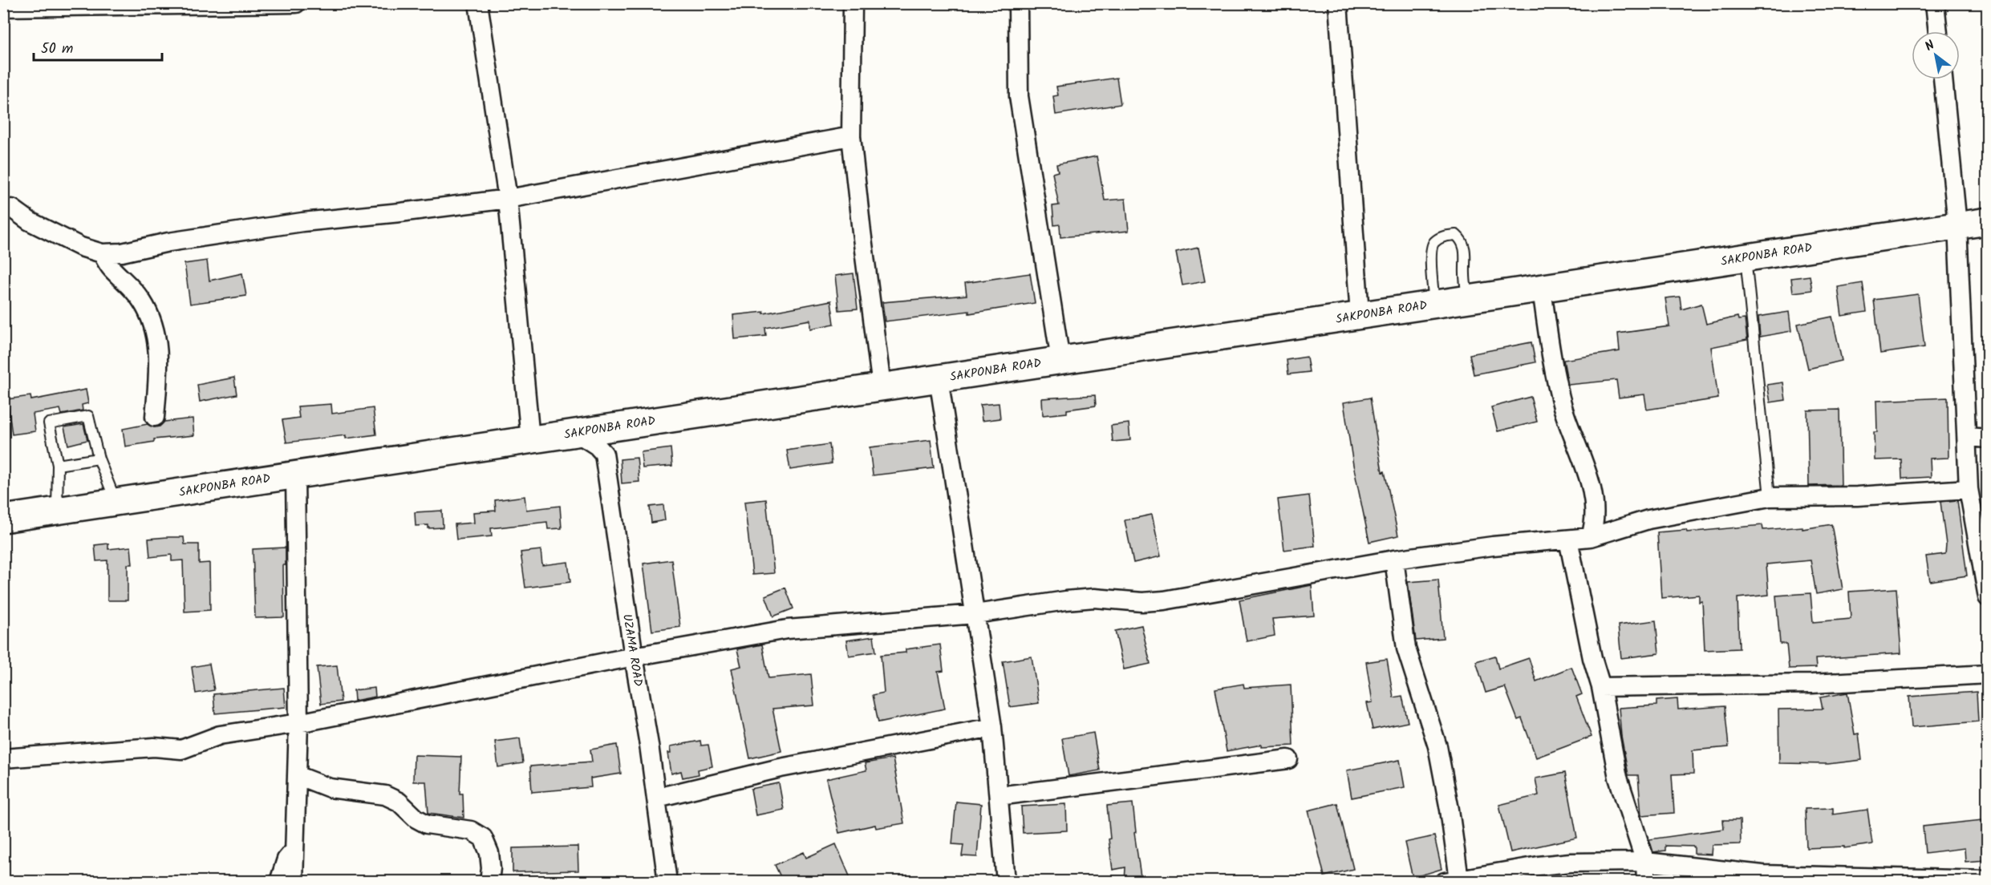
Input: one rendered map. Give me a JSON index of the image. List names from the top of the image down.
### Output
{
  "streets": {
    "main road": ["SAKPONBA ROAD"],
    "street": ["UZAMA ROAD"]
  },
  "crossings": [
    ["SAKPONBA ROAD", "UZAMA ROAD"]
  ],
  "scale_bar": "50 m",
  "north": "top left"
}
